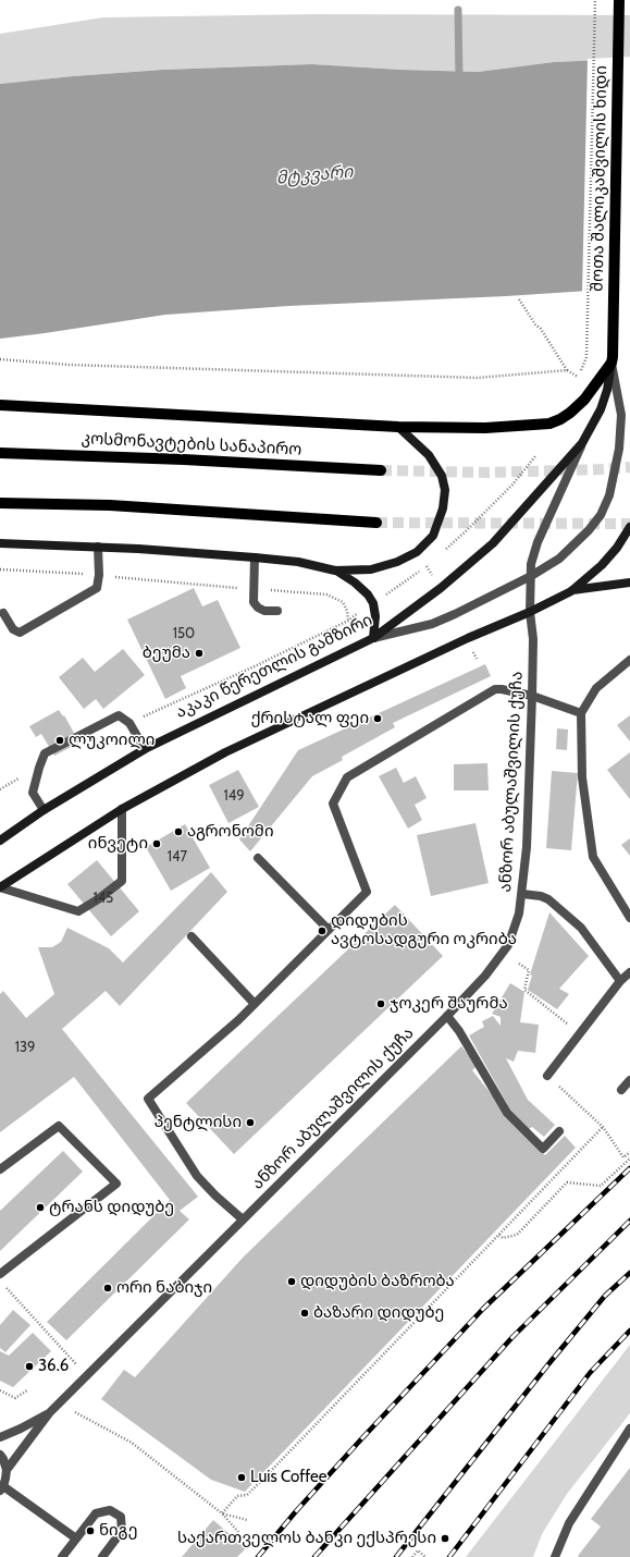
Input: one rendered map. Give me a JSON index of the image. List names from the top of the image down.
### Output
{
  "streets": {
    "main road": ["შოთა შალიკაშვილის ხიდი", "კოსმონავტების სანაპირო", "აკაკი წერეთლის გამზირი"],
    "street": ["ანზორ აბულაშვილის ქუჩა"]
  },
  "crossings": [
    ["შოთა შალიკაშვილის ხიდი", "აკაკი წერეთლის გამზირი"],
    ["აკაკი წერეთლის გამზირი", "ანზორ აბულაშვილის ქუჩა"]
  ],
  "water": ["მტკვარი"],
  "places": [
    "ბეუმა",
    "ქრისტალ ფეი",
    "ლუკოილი",
    "აგრონომი",
    "ინვეტი",
    "დიდუბის ავტოსადგური ოკრიბა",
    "ჯოკერ შაურმა",
    "პენტლისი",
    "ტრანს დიდუბე",
    "დიდუბის ბაზრობა",
    "ორი ნაბიჯი",
    "ბაზარი დიდუბე",
    "36.6",
    "Luis Coffee",
    "ნიგე",
    "საქართველოს ბანკი ექსპრესი"
  ],
  "house_numbers": [
    "150",
    "149",
    "147",
    "145",
    "139"
  ]
}
